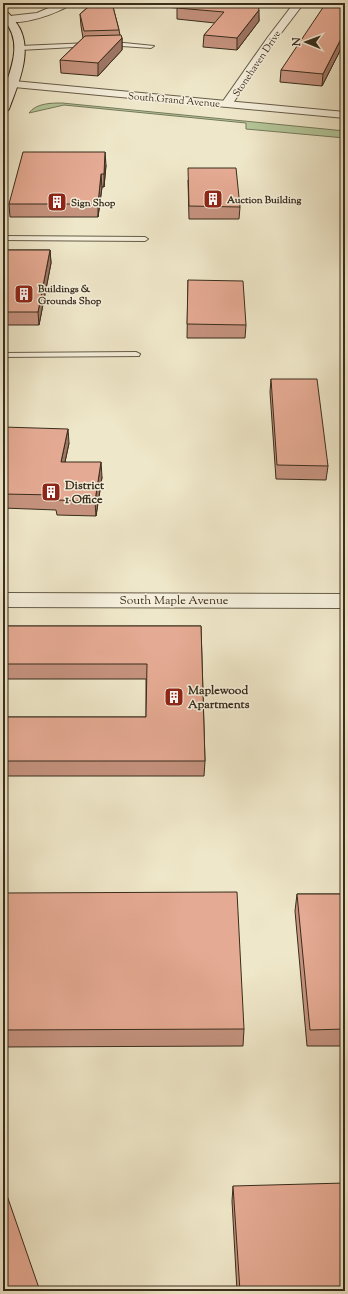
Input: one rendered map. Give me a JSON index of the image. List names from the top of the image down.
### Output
{
  "streets": {
    "street": ["Stonehaven Drive", "South Grand Avenue", "South Maple Avenue"]
  },
  "crossings": [
    ["Stonehaven Drive", "South Grand Avenue"]
  ],
  "places": {
    "building": [
      "Auction Building",
      "Sign Shop",
      "Buildings & Grounds Shop",
      "District 1 Office",
      "Maplewood Apartments"
    ]
  },
  "north": "left"
}
